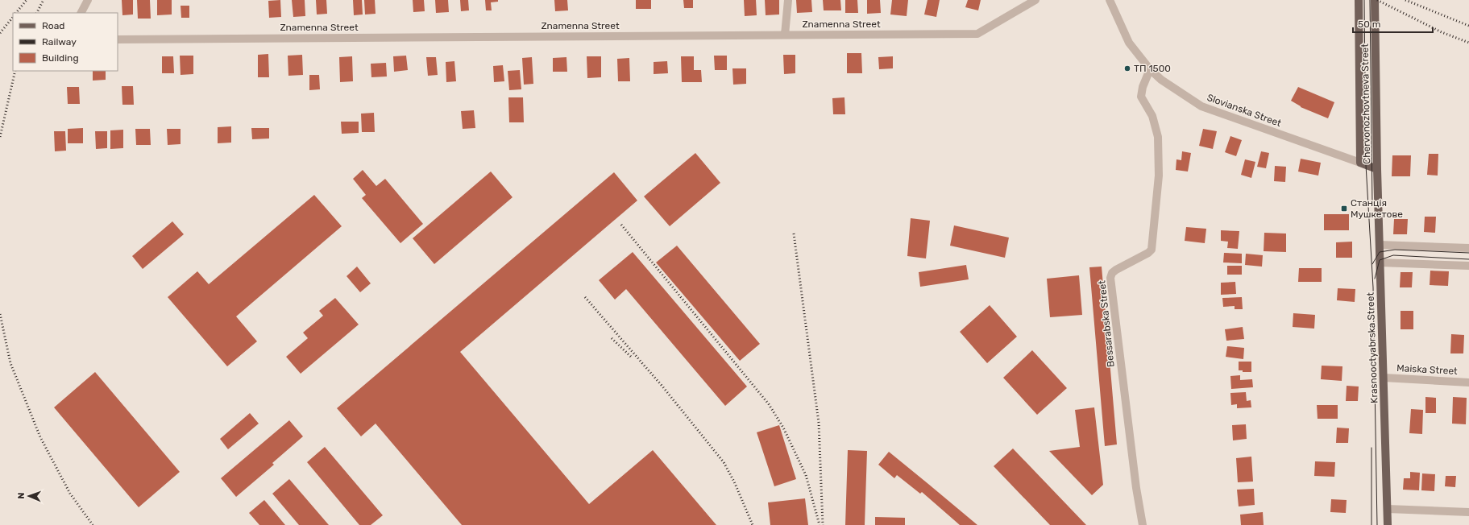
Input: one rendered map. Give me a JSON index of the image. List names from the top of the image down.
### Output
{
  "streets": {
    "main road": ["Chervonozhovtneva Street", "Krasnooctyabrska Street"],
    "street": [
      "Znamenna Street",
      "Slovianska Street",
      "Bessarabska Street",
      "Maiska Street"
    ]
  },
  "crossings": [
    ["Chervonozhovtneva Street", "Slovianska Street"],
    ["Chervonozhovtneva Street", "Krasnooctyabrska Street"],
    ["Slovianska Street", "Bessarabska Street"],
    ["Krasnooctyabrska Street", "Maiska Street"]
  ],
  "places": {
    "other": ["ТП 1500"],
    "transit": ["Станція Мушкетове"]
  },
  "legend": ["Road", "Railway", "Building"],
  "scale_bar": "50 m",
  "north": "left"
}
